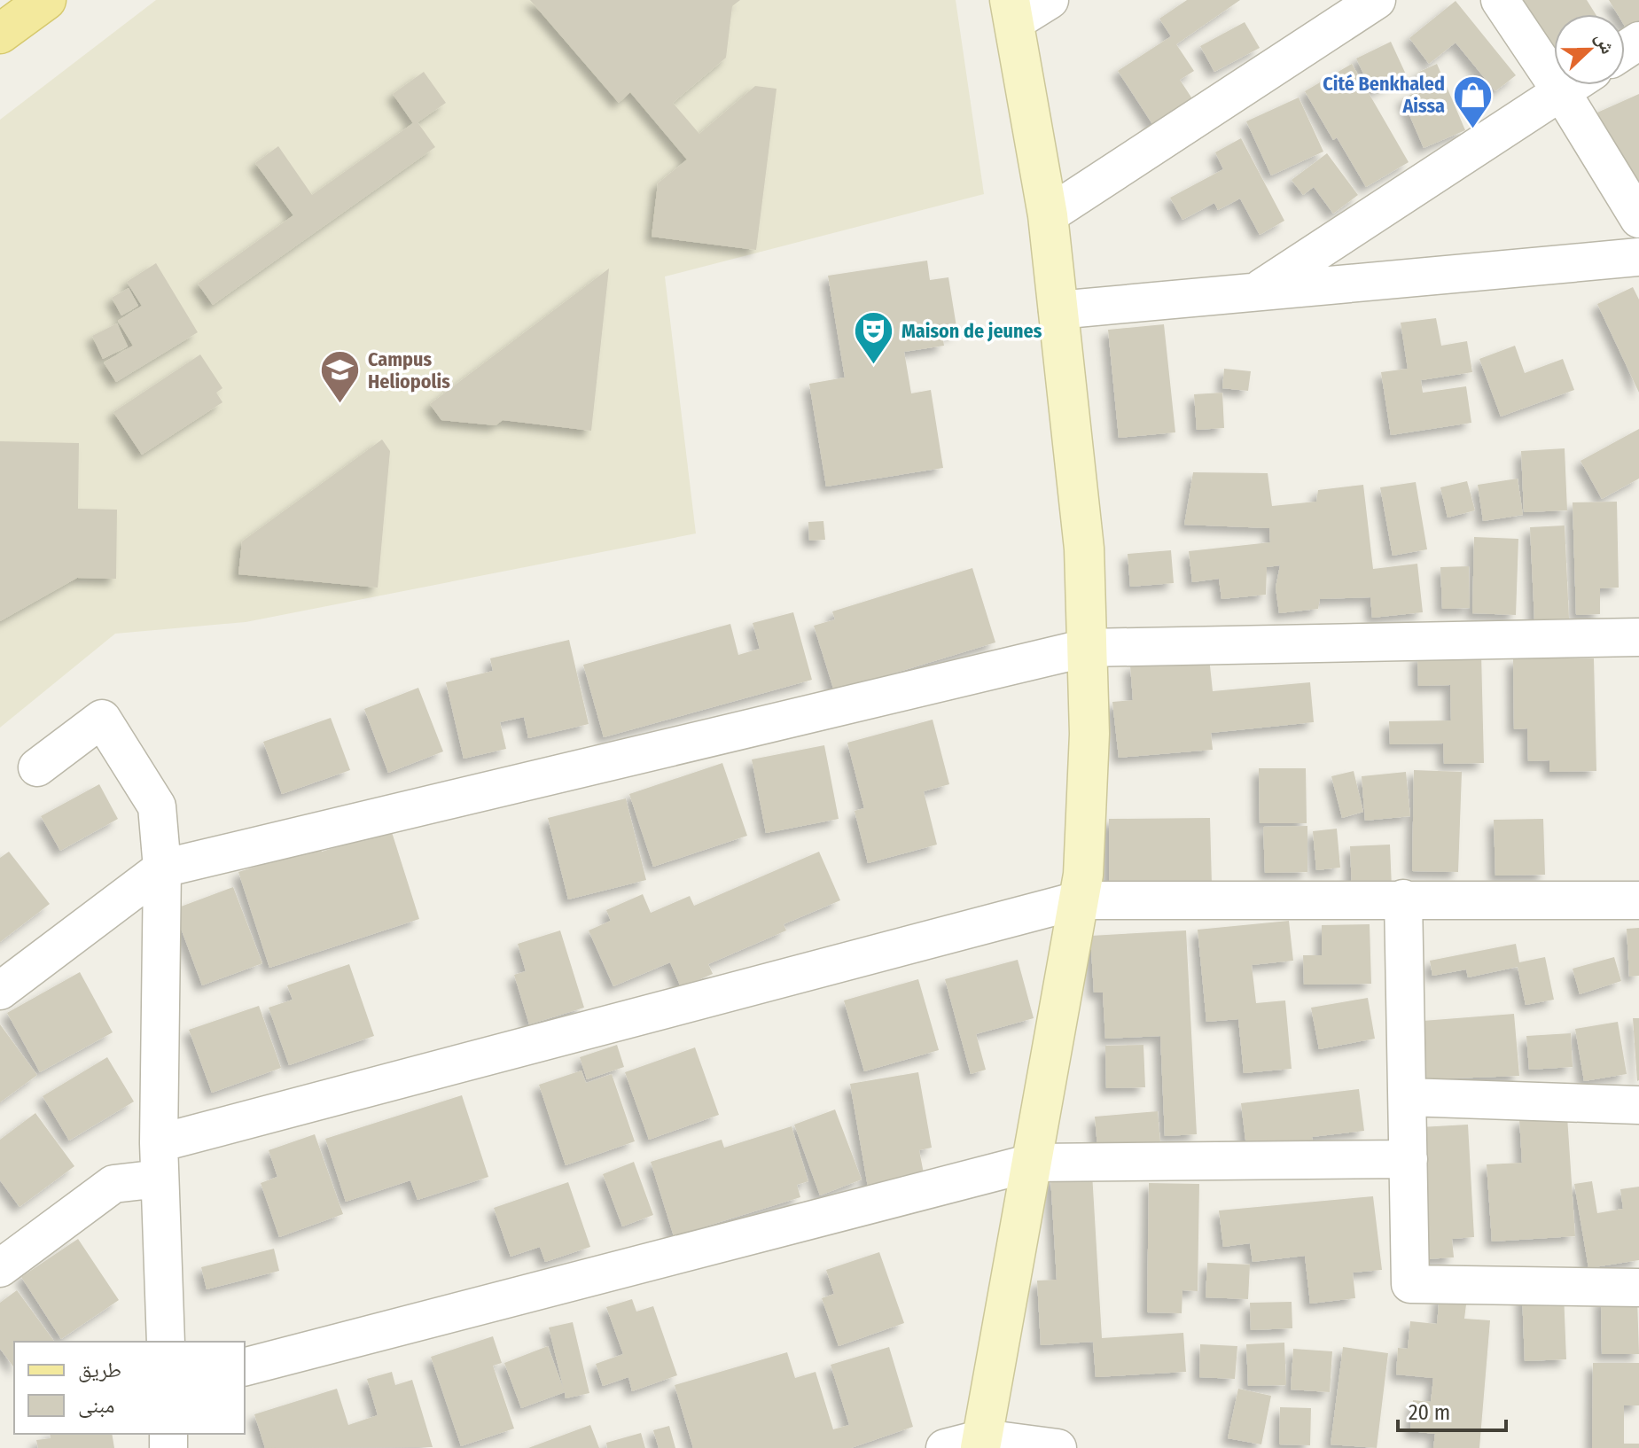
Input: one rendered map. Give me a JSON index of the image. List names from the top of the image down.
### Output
{
  "places": {
    "shop": ["Cité Benkhaled Aissa"],
    "theatre": ["Maison de jeunes"],
    "school or university": ["Campus Heliopolis"]
  },
  "legend": ["طريق", "مبنى"],
  "scale_bar": "20 m",
  "north": "right"
}
